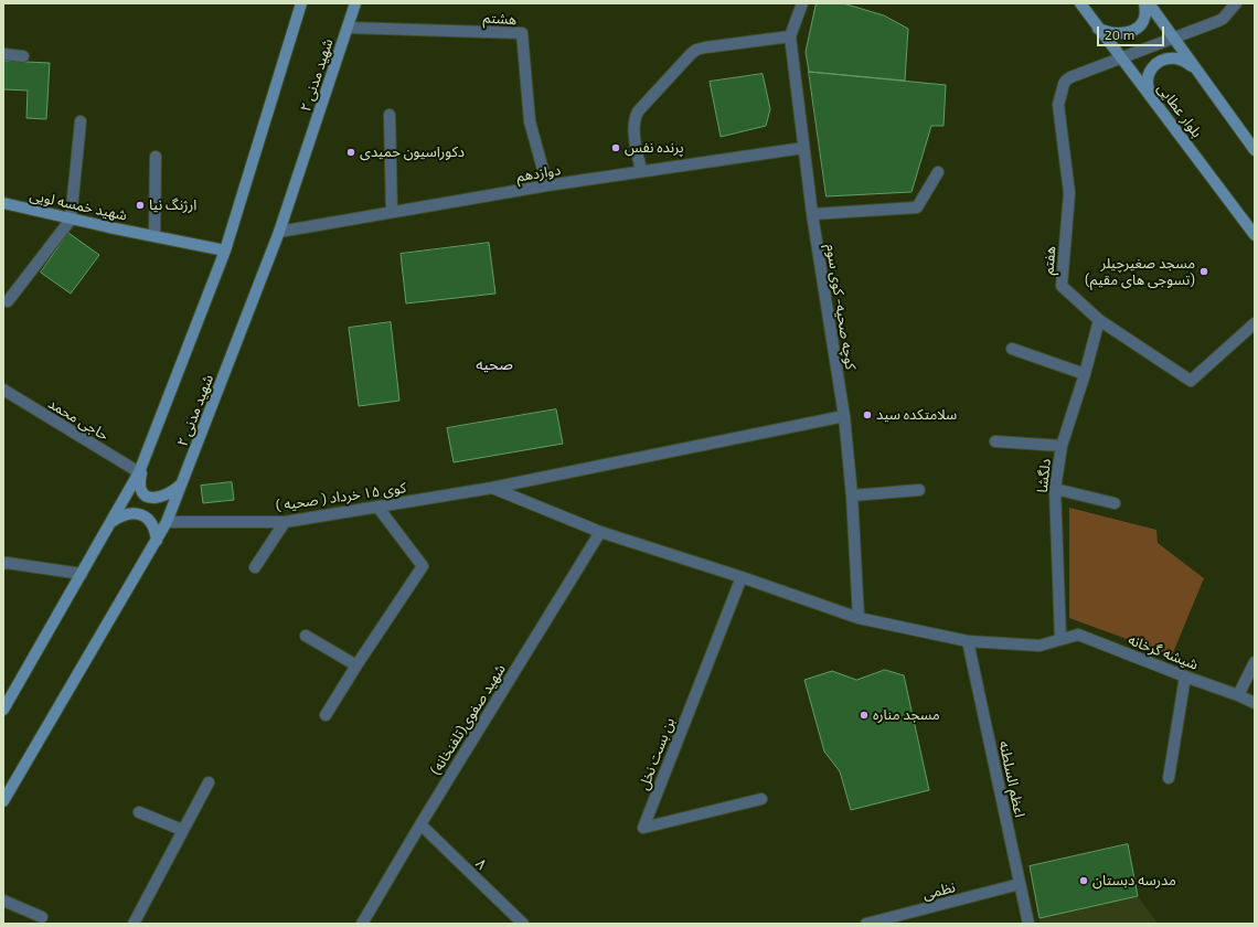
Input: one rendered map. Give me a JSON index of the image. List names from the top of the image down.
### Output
{
  "streets": {
    "main road": ["شهید مدنی ۲", "بلوار عطایی", "شهید خمسه لویی"],
    "street": [
      "هشتم",
      "دوازدهم",
      "هفتم",
      "کوچه صحیه- کوی سوم",
      "حاجی محمد",
      "دلگشا",
      "کوی ۱۵ خرداد ( صحیه )",
      "شیشه گرخانه",
      "شهید صفوی(تلفنخانه)",
      "بن بست نخل",
      "اعظم السلطنه",
      "۸",
      "نظمی"
    ]
  },
  "crossings": [
    ["هشتم", "شهید مدنی ۲"],
    ["هشتم", "دوازدهم"],
    ["شهید مدنی ۲", "دوازدهم"],
    ["شهید مدنی ۲", "شهید خمسه لویی"],
    ["شهید مدنی ۲", "حاجی محمد"],
    ["شهید مدنی ۲", "کوی ۱۵ خرداد ( صحیه )"],
    ["بلوار عطایی", "هفتم"],
    ["دوازدهم", "کوچه صحیه- کوی سوم"],
    ["هفتم", "دلگشا"],
    ["کوچه صحیه- کوی سوم", "کوی ۱۵ خرداد ( صحیه )"],
    ["کوچه صحیه- کوی سوم", "شیشه گرخانه"],
    ["دلگشا", "شیشه گرخانه"],
    ["کوی ۱۵ خرداد ( صحیه )", "شیشه گرخانه"],
    ["شیشه گرخانه", "شهید صفوی(تلفنخانه)"],
    ["شیشه گرخانه", "بن بست نخل"],
    ["شیشه گرخانه", "اعظم السلطنه"],
    ["شهید صفوی(تلفنخانه)", "۸"],
    ["اعظم السلطنه", "نظمی"]
  ],
  "districts": ["صحیه"],
  "places": [
    "پرنده نفس",
    "دکوراسیون حمیدی",
    "ارژنگ نیا",
    "مسجد صغیرچیلر (تسوجی های مقیم)",
    "سلامتکده سید",
    "مسجد مناره",
    "مدرسه دبستان"
  ],
  "scale_bar": "20 m"
}
